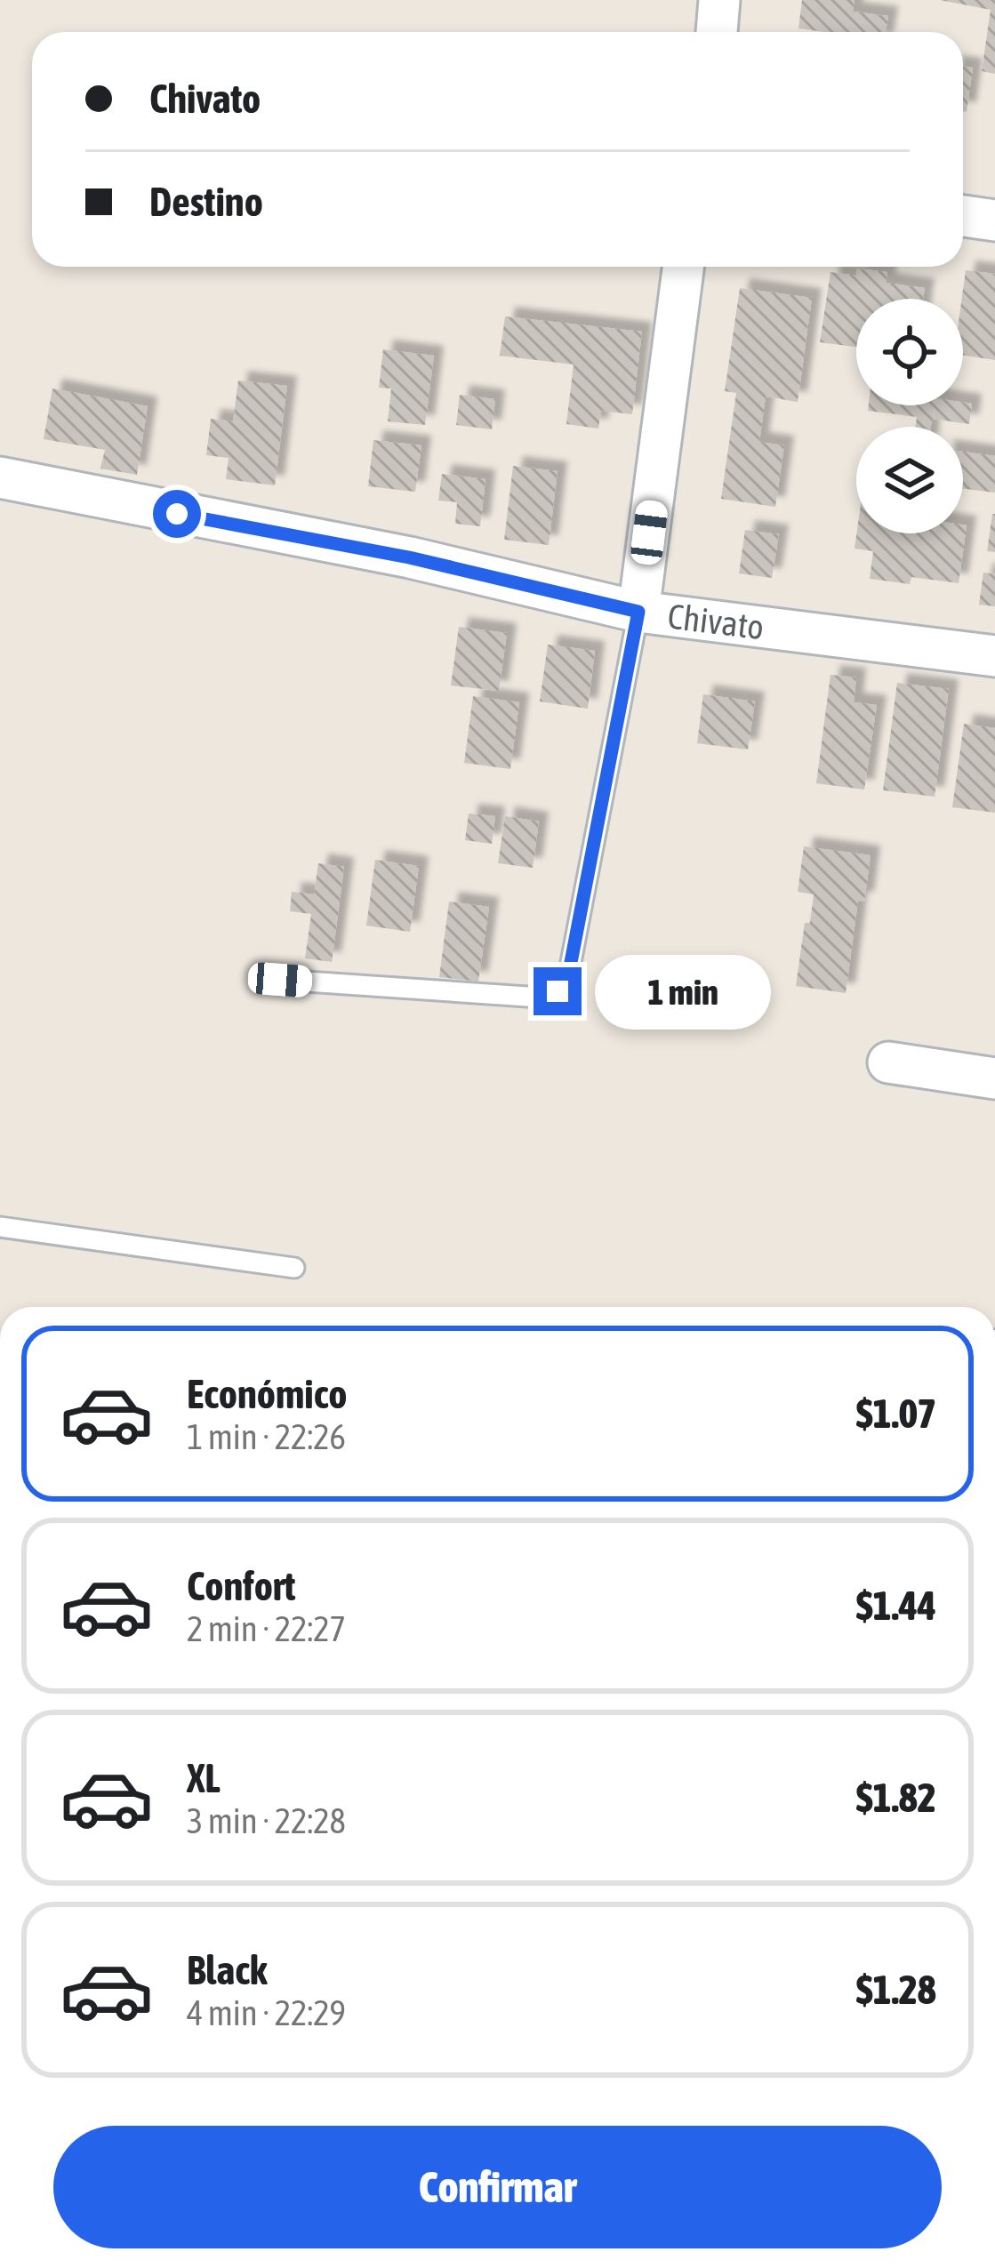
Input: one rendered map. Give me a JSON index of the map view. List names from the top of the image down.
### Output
{
  "streets": {
    "street": ["Chivato"]
  },
  "page": {
    "banner": ["Chivato", "Destino"],
    "bubble": "1 min",
    "list": [
      {
        "name": "Económico",
        "note": "1 min · 22:26",
        "value": "$1.07"
      },
      {
        "name": "Confort",
        "note": "2 min · 22:27",
        "value": "$1.44"
      },
      {
        "name": "XL",
        "note": "3 min · 22:28",
        "value": "$1.82"
      },
      {
        "name": "Black",
        "note": "4 min · 22:29",
        "value": "$1.28"
      }
    ],
    "buttons": "Confirmar"
  }
}
